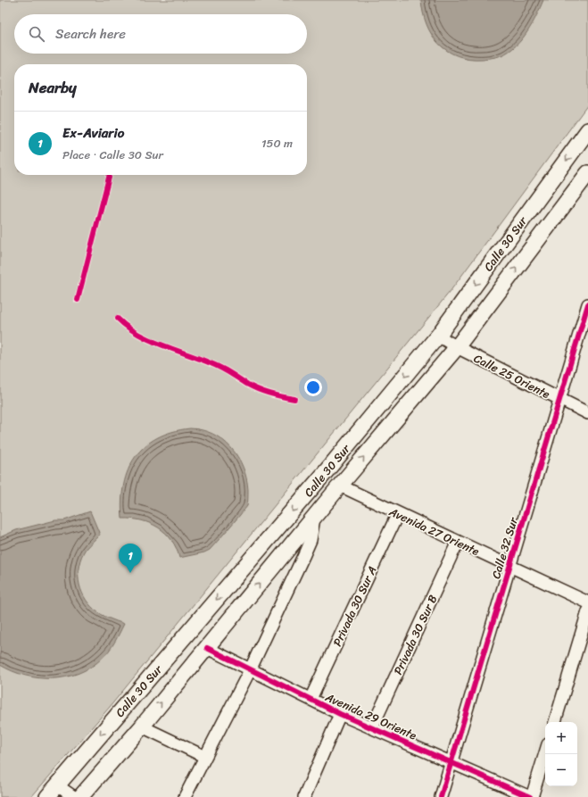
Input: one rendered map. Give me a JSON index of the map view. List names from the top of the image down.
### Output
{
  "streets": {
    "main road": ["Calle 30 Sur"],
    "street": [
      "Calle 25 Oriente",
      "Avenida 27 Oriente",
      "Calle 32 Sur",
      "Privada 30 Sur A",
      "Privada 30 Sur B",
      "Avenida 29 Oriente"
    ]
  },
  "crossings": [
    ["Calle 30 Sur", "Calle 25 Oriente"],
    ["Calle 30 Sur", "Avenida 27 Oriente"],
    ["Calle 30 Sur", "Avenida 29 Oriente"],
    ["Calle 25 Oriente", "Calle 32 Sur"],
    ["Avenida 27 Oriente", "Calle 32 Sur"],
    ["Avenida 27 Oriente", "Privada 30 Sur A"],
    ["Avenida 27 Oriente", "Privada 30 Sur B"],
    ["Calle 32 Sur", "Avenida 29 Oriente"],
    ["Privada 30 Sur A", "Avenida 29 Oriente"],
    ["Privada 30 Sur B", "Avenida 29 Oriente"]
  ],
  "page": {
    "search": "Search here",
    "heading": "Nearby",
    "list": [
      {
        "mark": "1",
        "name": "Ex-Aviario",
        "note": "Place · Calle 30 Sur",
        "value": "150 m"
      }
    ],
    "pins": "1",
    "map_buttons": ["+", "−"]
  }
}
